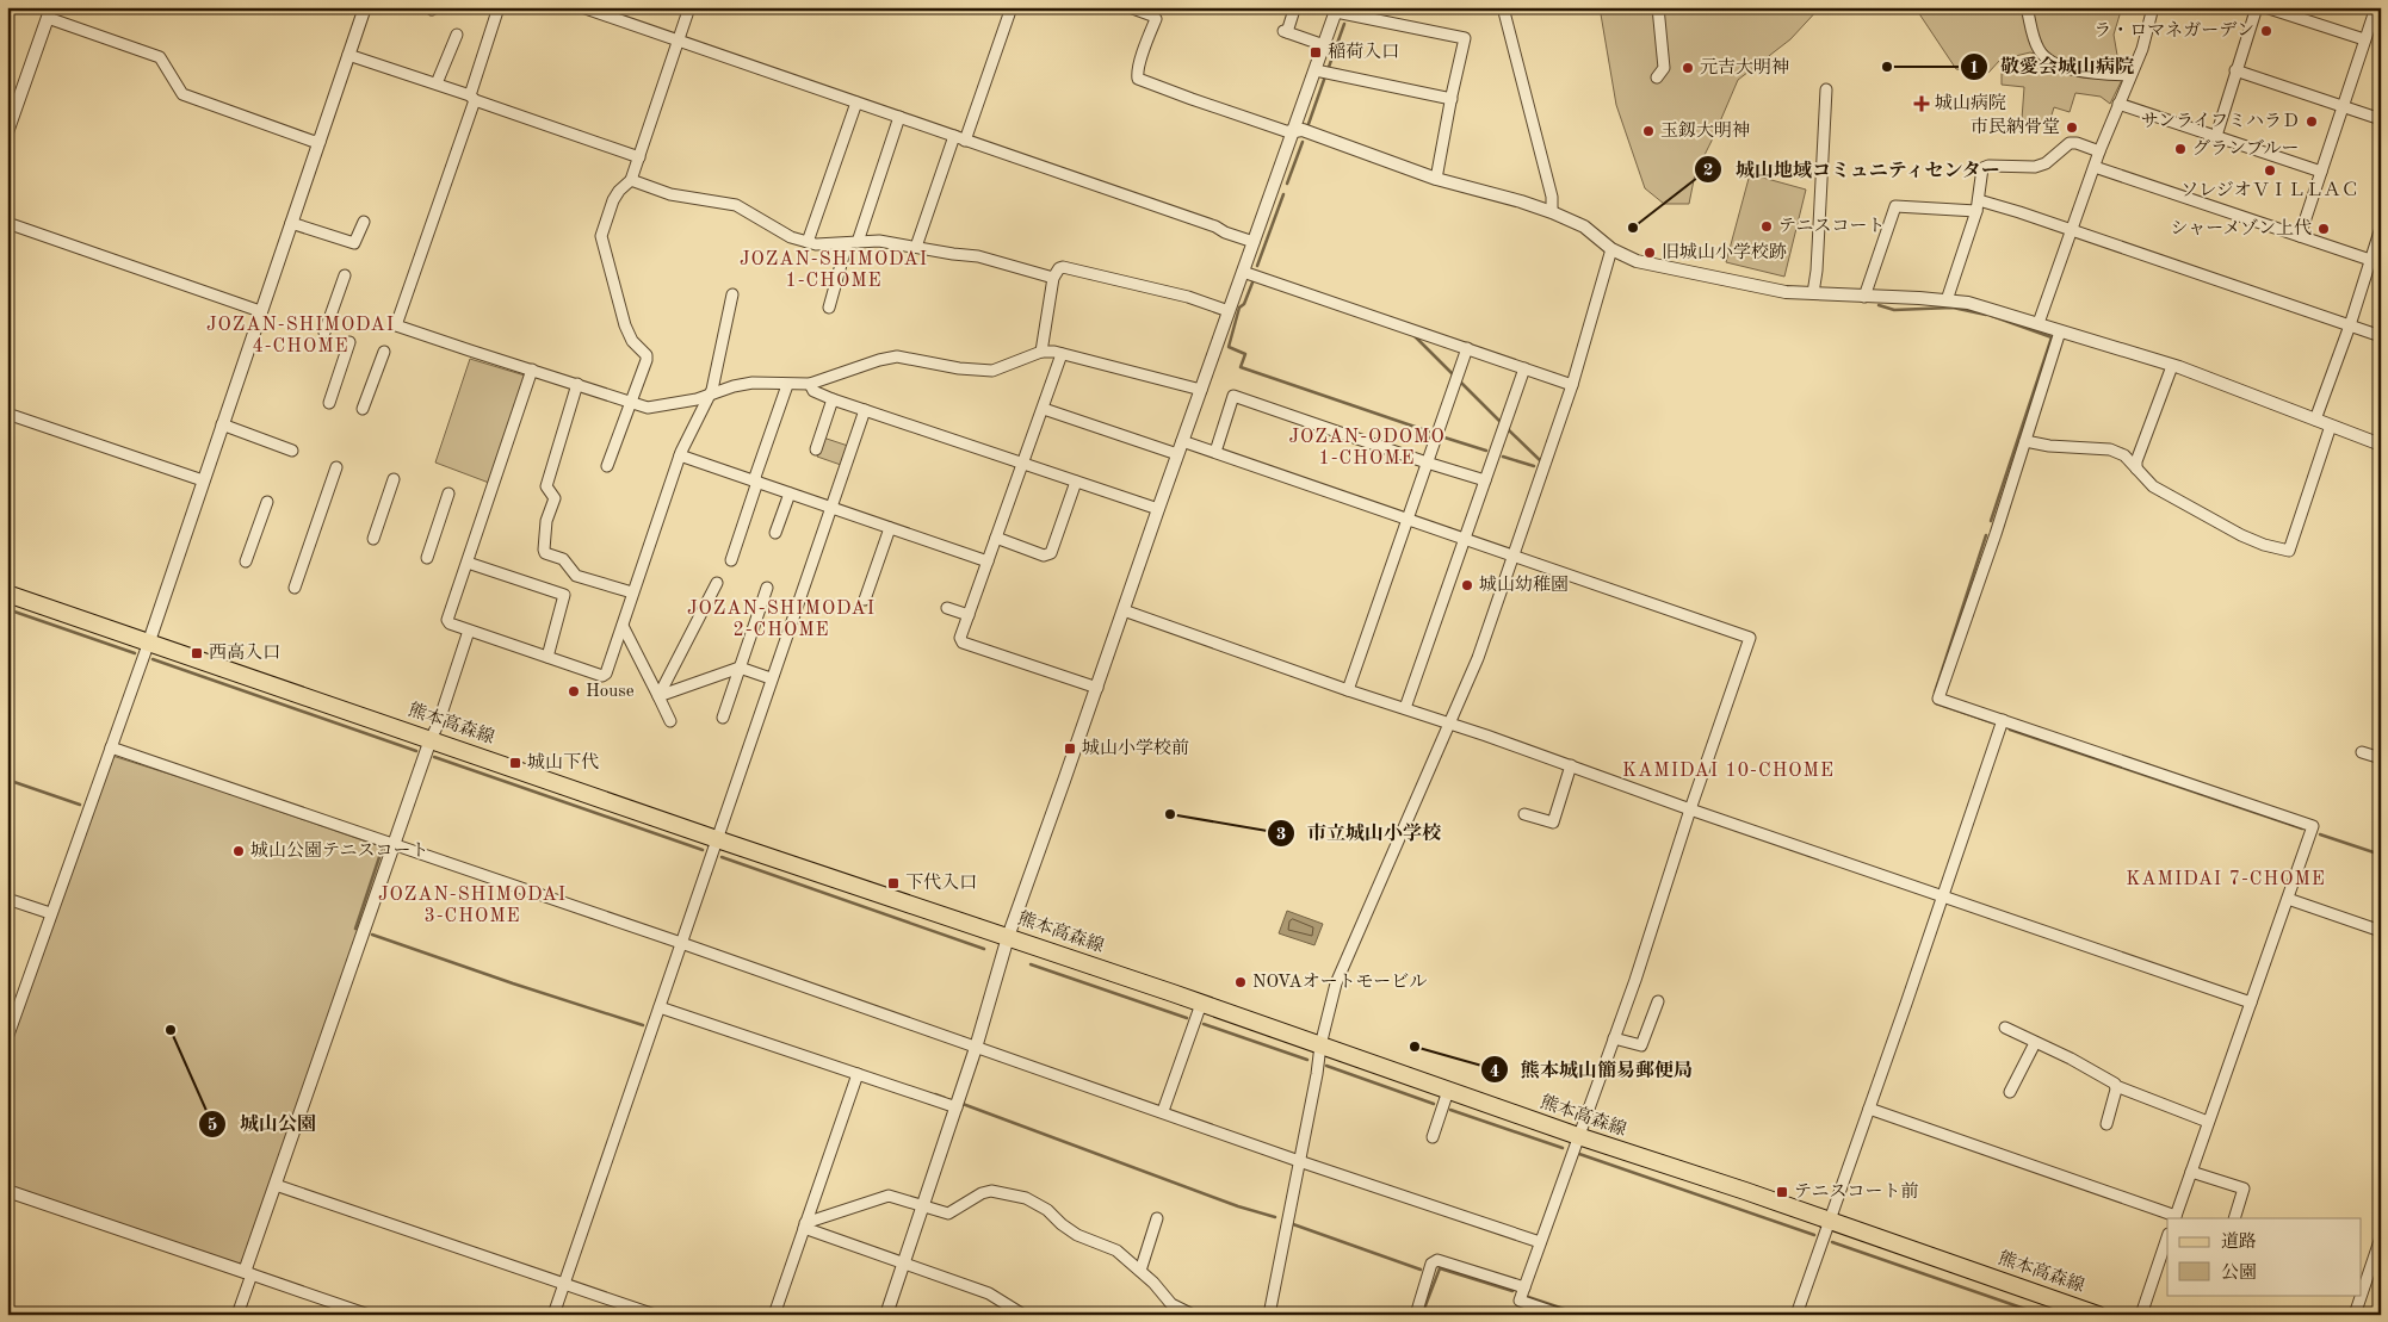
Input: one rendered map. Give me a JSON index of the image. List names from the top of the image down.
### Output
{
  "streets": {
    "main road": ["熊本高森線"]
  },
  "districts": [
    "JOZAN-SHIMODAI 1-CHOME",
    "JOZAN-SHIMODAI 4-CHOME",
    "JOZAN-ODOMO 1-CHOME",
    "JOZAN-SHIMODAI 2-CHOME",
    "KAMIDAI 10-CHOME",
    "KAMIDAI 7-CHOME",
    "JOZAN-SHIMODAI 3-CHOME"
  ],
  "places": {
    "other": [
      "ラ・ロマネガーデン",
      "敬愛会城山病院",
      "元吉大明神",
      "サンライフミハラＤ",
      "市民納骨堂",
      "玉釼大明神",
      "グランブルー",
      "ソレジオＶＩＬＬＡＣ",
      "テニスコート",
      "城山地域コミュニティセンター",
      "シャーメゾン上代",
      "旧城山小学校跡",
      "城山幼稚園",
      "House",
      "市立城山小学校",
      "城山公園テニスコート",
      "NOVAオートモービル",
      "城山公園",
      "熊本城山簡易郵便局"
    ],
    "transit": [
      "稲荷入口",
      "西高入口",
      "城山小学校前",
      "城山下代",
      "下代入口",
      "テニスコート前"
    ],
    "health": ["城山病院"]
  },
  "legend": ["道路", "公園"]
}
